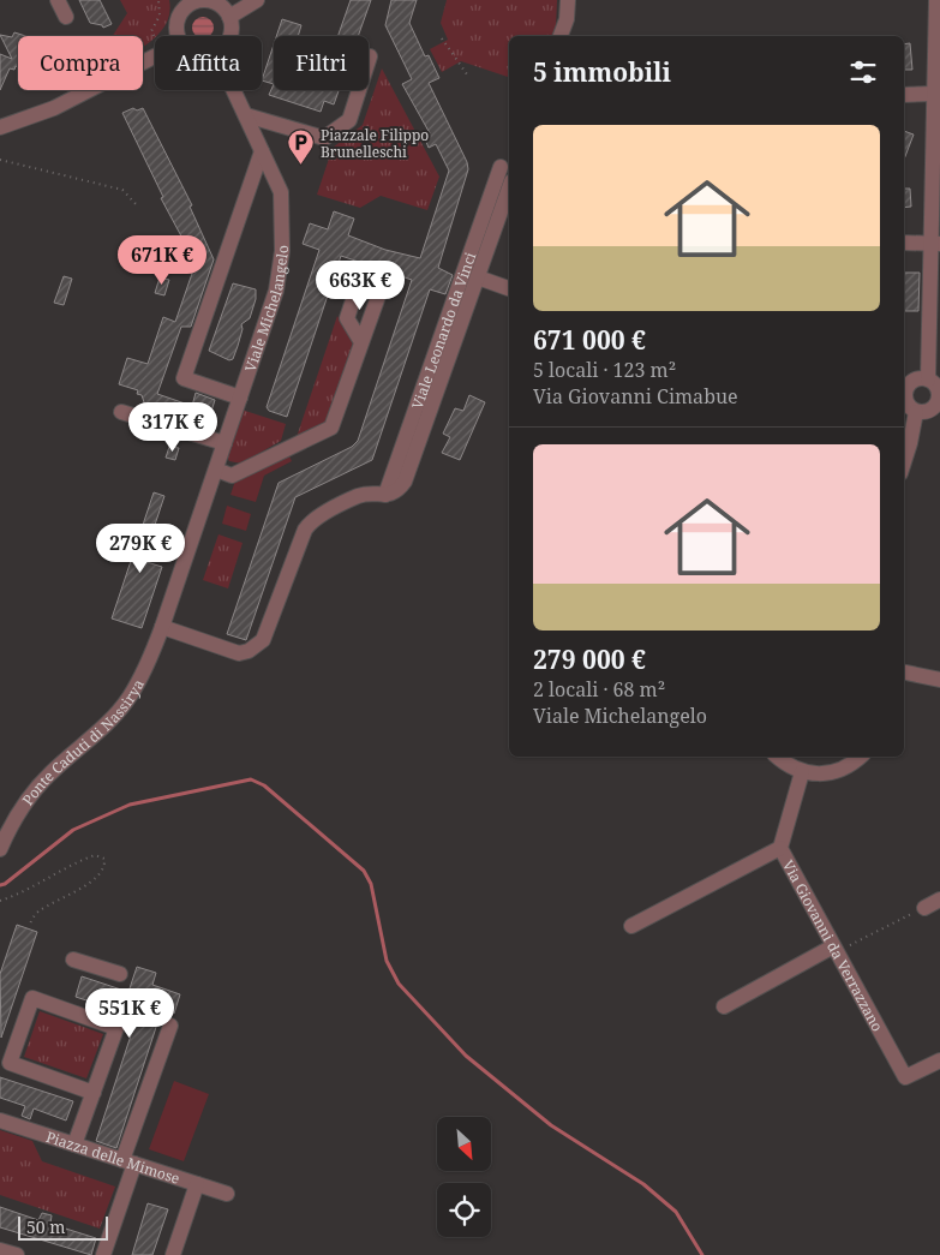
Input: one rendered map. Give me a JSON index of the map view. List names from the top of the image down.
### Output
{
  "streets": {
    "street": [
      "Viale Michelangelo",
      "Viale Leonardo da Vinci",
      "Ponte Caduti di Nassirya",
      "Via Giovanni da Verrazzano",
      "Piazza delle Mimose"
    ]
  },
  "crossings": [
    ["Viale Michelangelo", "Ponte Caduti di Nassirya"]
  ],
  "places": {
    "parking": ["Piazzale Filippo Brunelleschi"]
  },
  "scale_bar": "50 m",
  "north": "bottom right",
  "page": {
    "chip": ["Compra", "Affitta", "Filtri"],
    "heading": "5 immobili",
    "list": [
      {
        "name": "671 000 €",
        "note": "5 locali · 123 m² · Via Giovanni Cimabue"
      },
      {
        "name": "279 000 €",
        "note": "2 locali · 68 m² · Viale Michelangelo"
      }
    ],
    "price": [
      "671K €",
      "663K €",
      "317K €",
      "279K €",
      "551K €"
    ],
    "scale": "50 m"
  }
}
